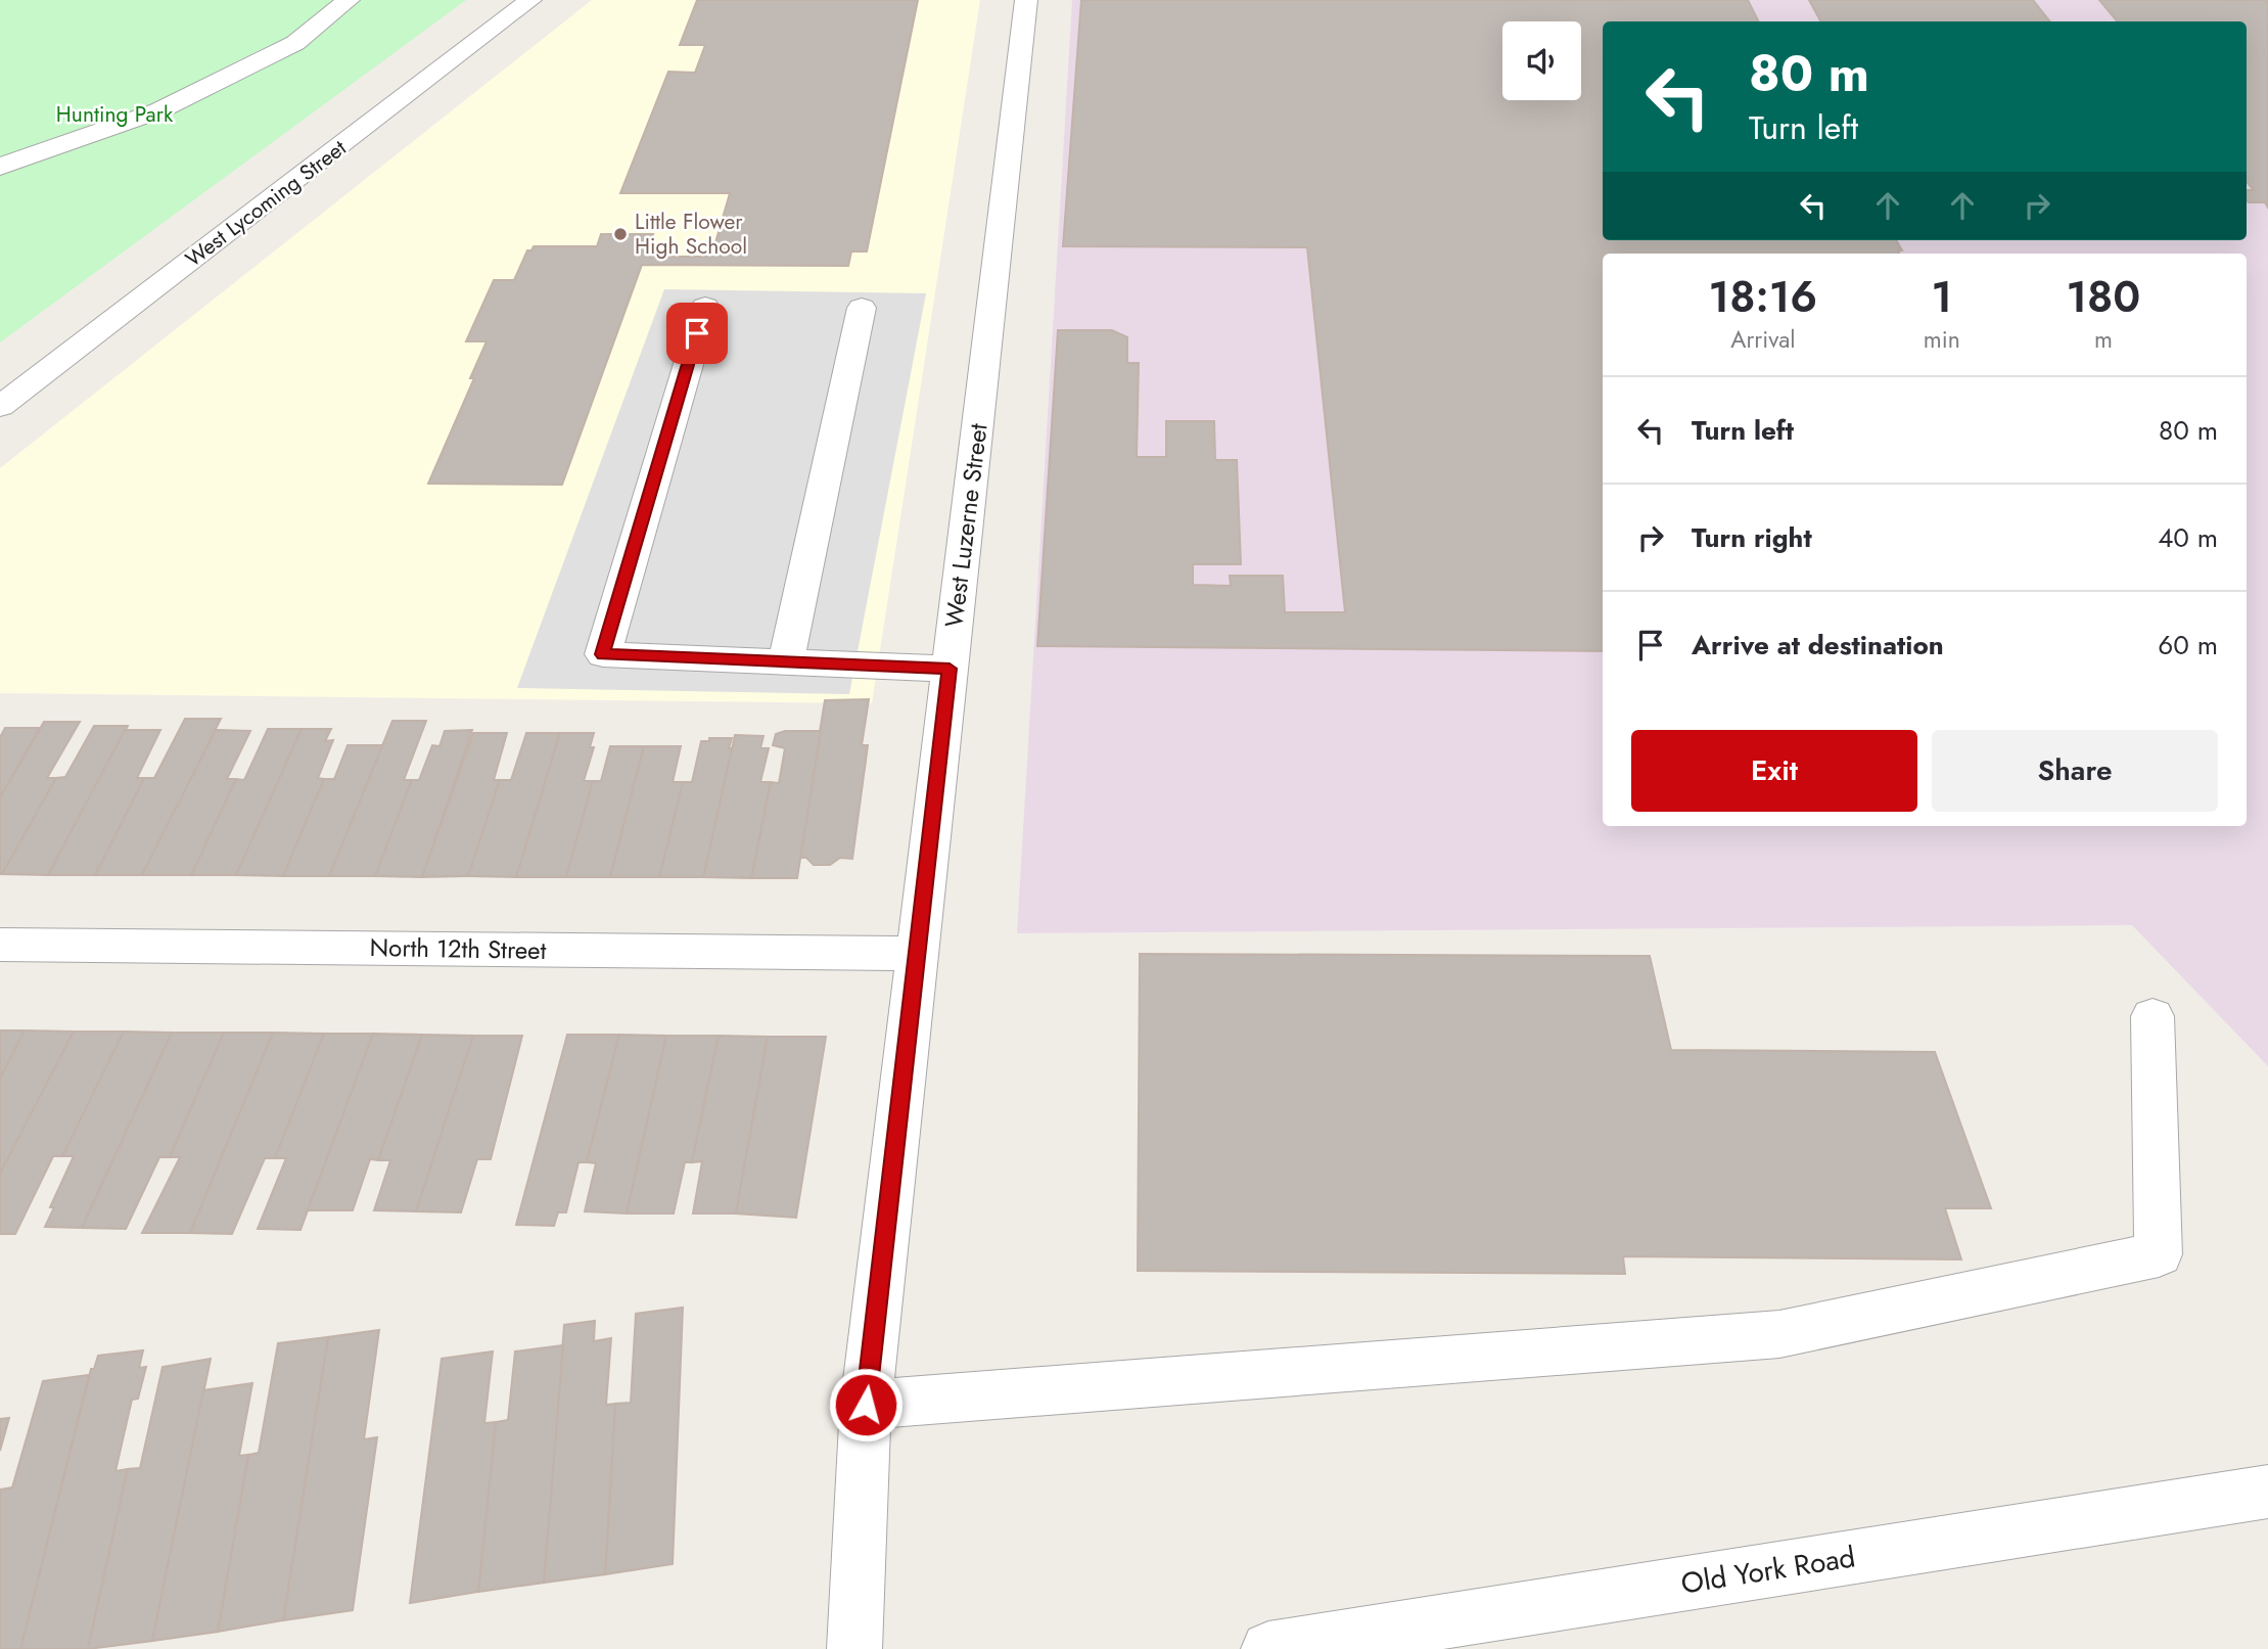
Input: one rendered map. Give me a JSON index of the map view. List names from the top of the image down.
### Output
{
  "streets": {
    "street": [
      "West Lycoming Street",
      "West Luzerne Street",
      "North 12th Street",
      "Old York Road"
    ]
  },
  "crossings": [
    ["West Luzerne Street", "North 12th Street"]
  ],
  "parks": ["Hunting Park"],
  "places": ["Little Flower High School"],
  "page": {
    "turn": ["80 m", "Turn left"],
    "eta": [
      "18:16",
      "Arrival",
      "1",
      "min",
      "180",
      "m"
    ],
    "list": [
      {
        "name": "Turn left",
        "value": "80 m"
      },
      {
        "name": "Turn right",
        "value": "40 m"
      },
      {
        "name": "Arrive at destination",
        "value": "60 m"
      }
    ],
    "buttons": ["Exit", "Share"]
  }
}
